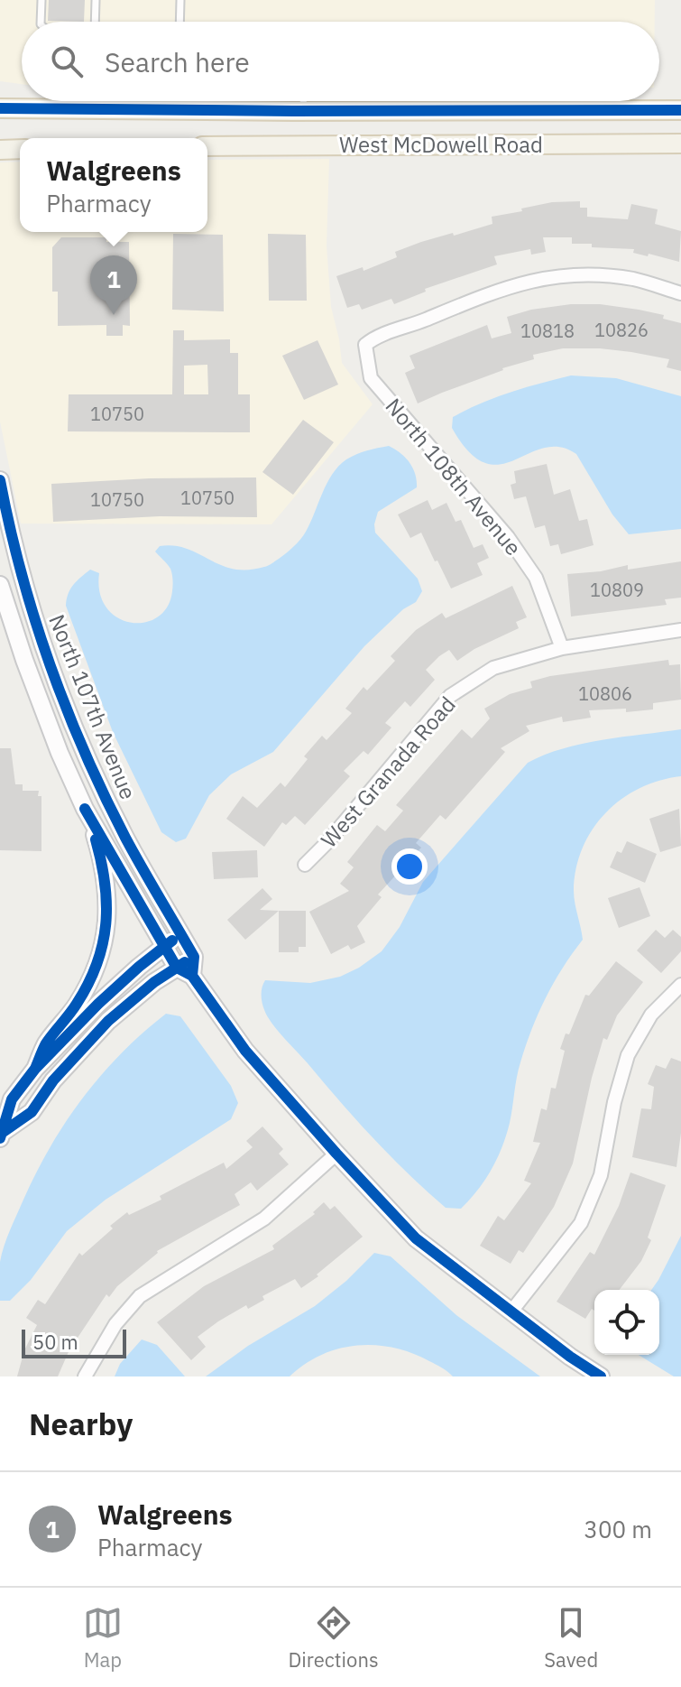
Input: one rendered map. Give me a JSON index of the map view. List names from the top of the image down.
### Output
{
  "streets": {
    "main road": ["West McDowell Road", "North 107th Avenue"],
    "street": ["North 108th Avenue", "West Granada Road"]
  },
  "crossings": [
    ["North 108th Avenue", "West Granada Road"]
  ],
  "house_numbers": [
    "10826",
    "10818",
    "10750",
    "10750",
    "10750",
    "10809",
    "10806"
  ],
  "scale_bar": "50 m",
  "page": {
    "search": "Search here",
    "popup": ["Walgreens", "Pharmacy"],
    "pins": "1",
    "scale": "50 m",
    "heading": "Nearby",
    "list": [
      {
        "mark": "1",
        "name": "Walgreens",
        "note": "Pharmacy",
        "value": "300 m"
      }
    ],
    "nav": ["Map", "Directions", "Saved"]
  }
}
